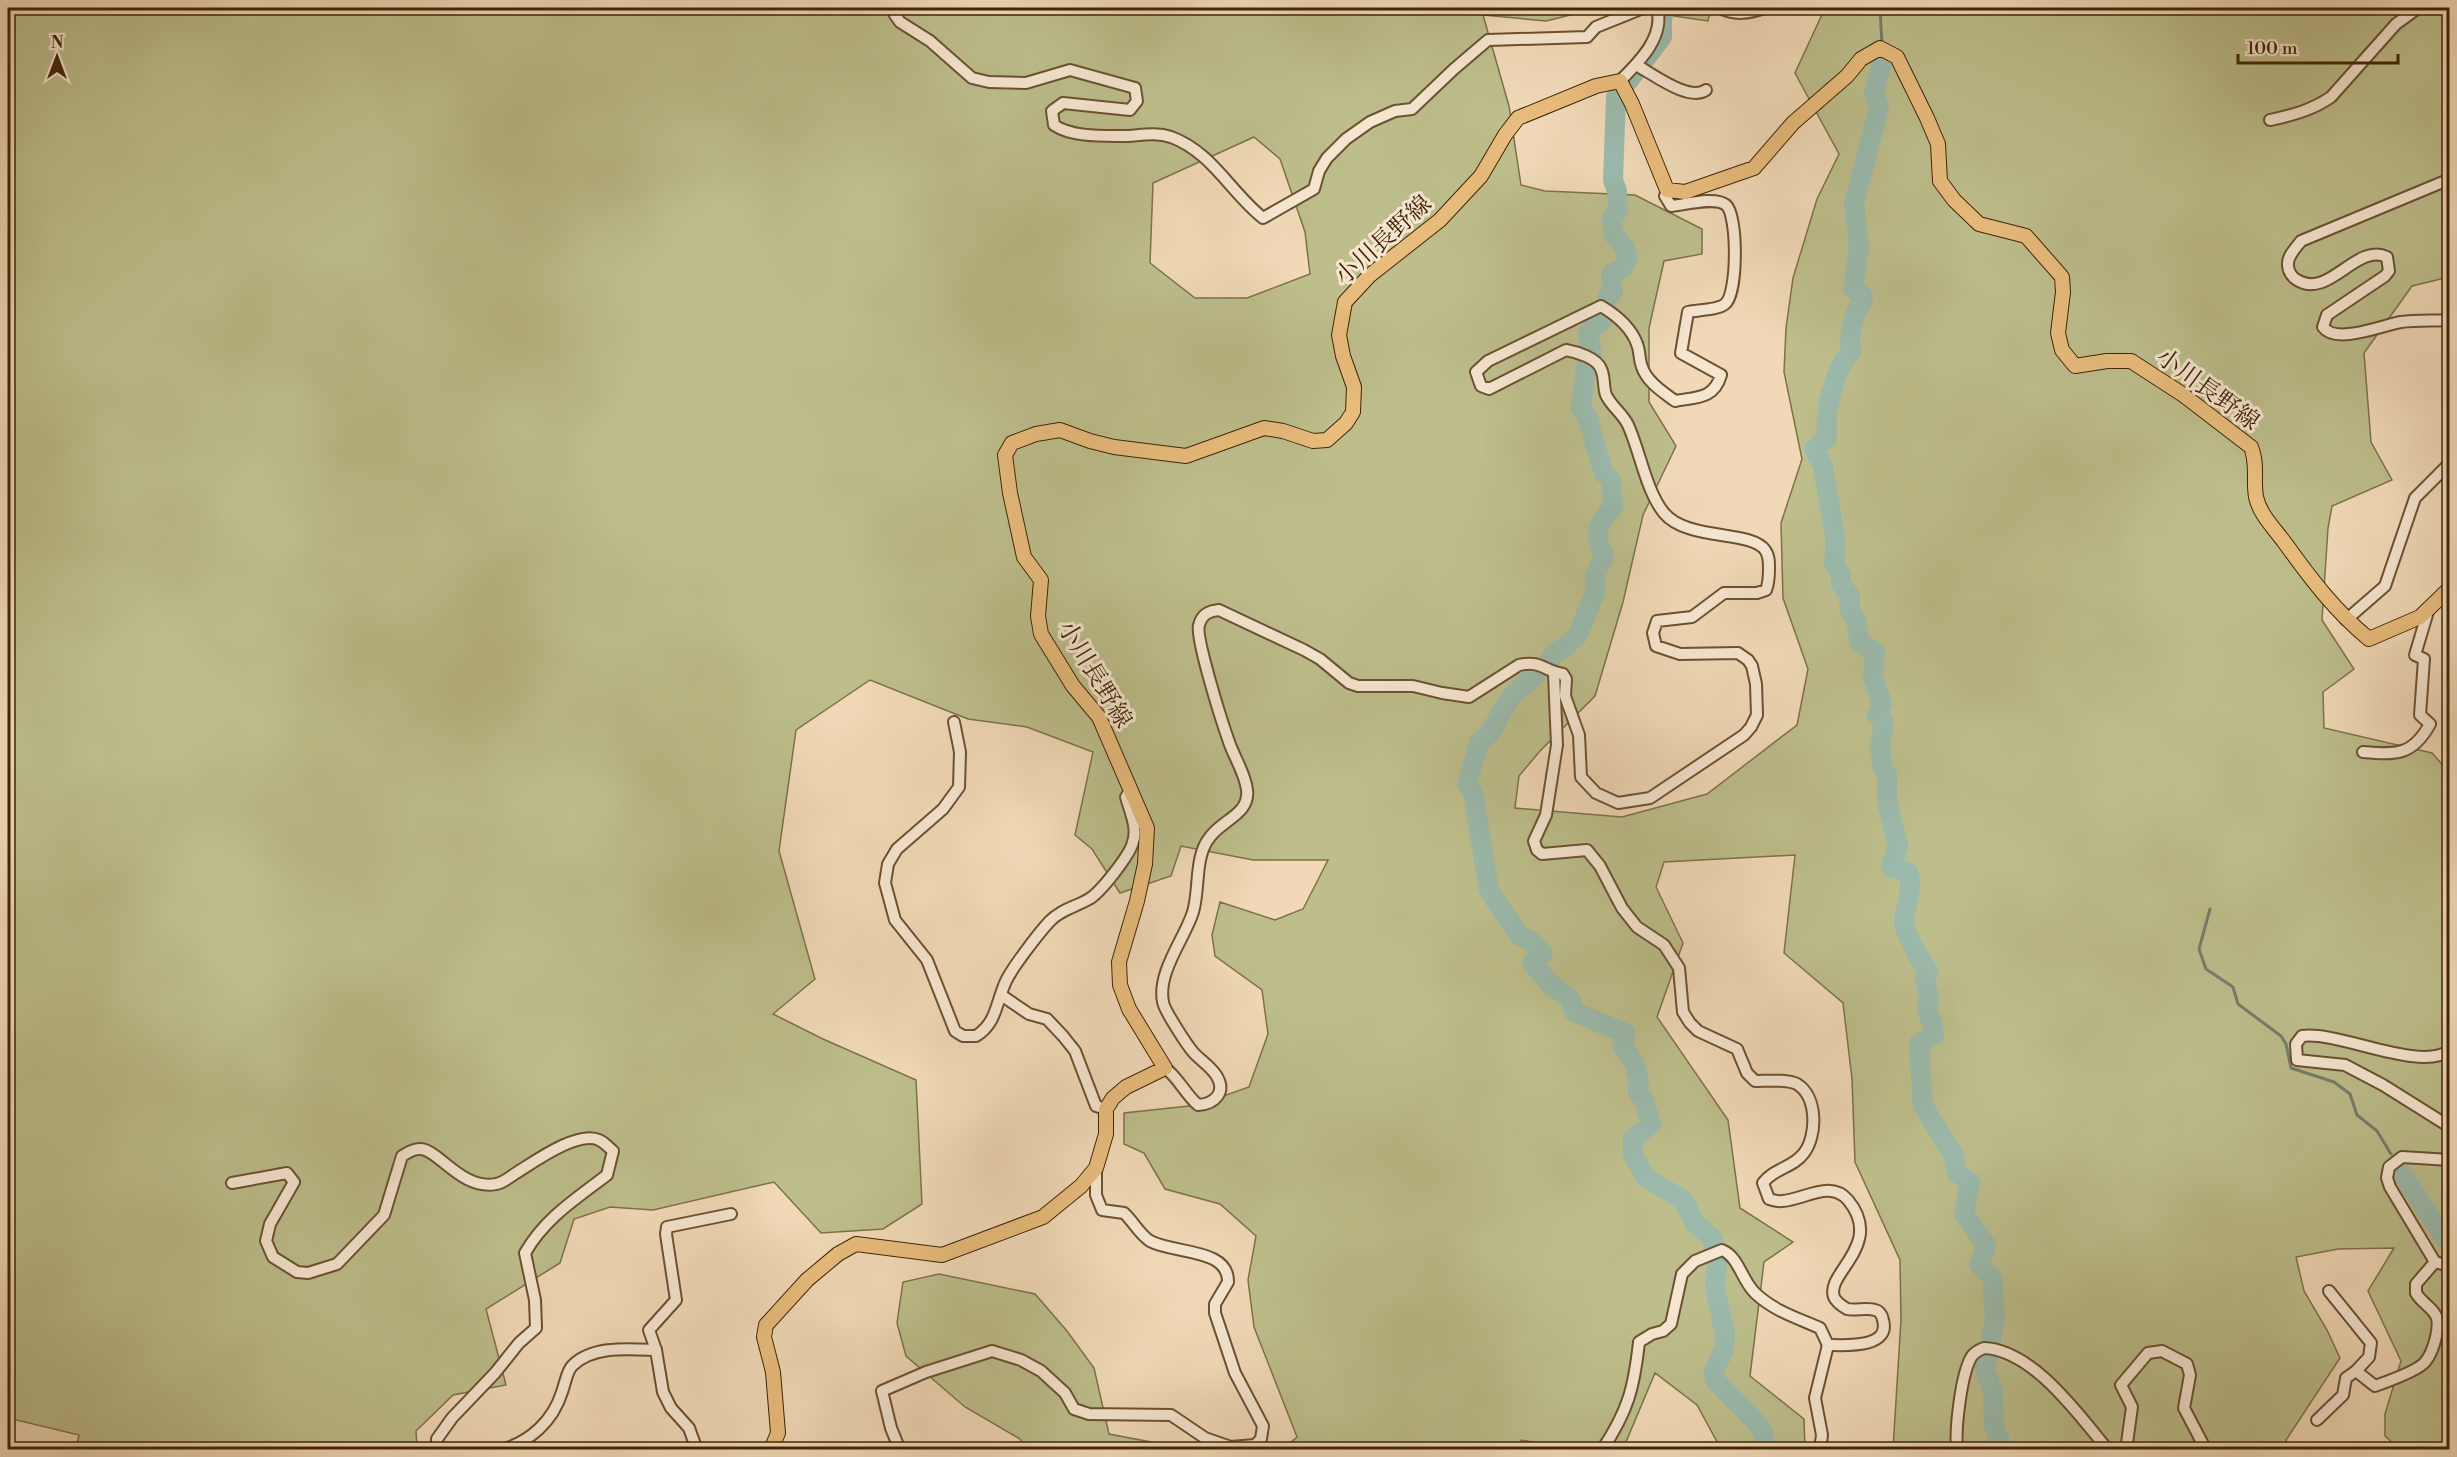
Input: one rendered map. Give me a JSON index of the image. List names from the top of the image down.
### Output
{
  "streets": {
    "main road": ["小川長野線"]
  },
  "scale_bar": "100 m",
  "north": "top"
}
